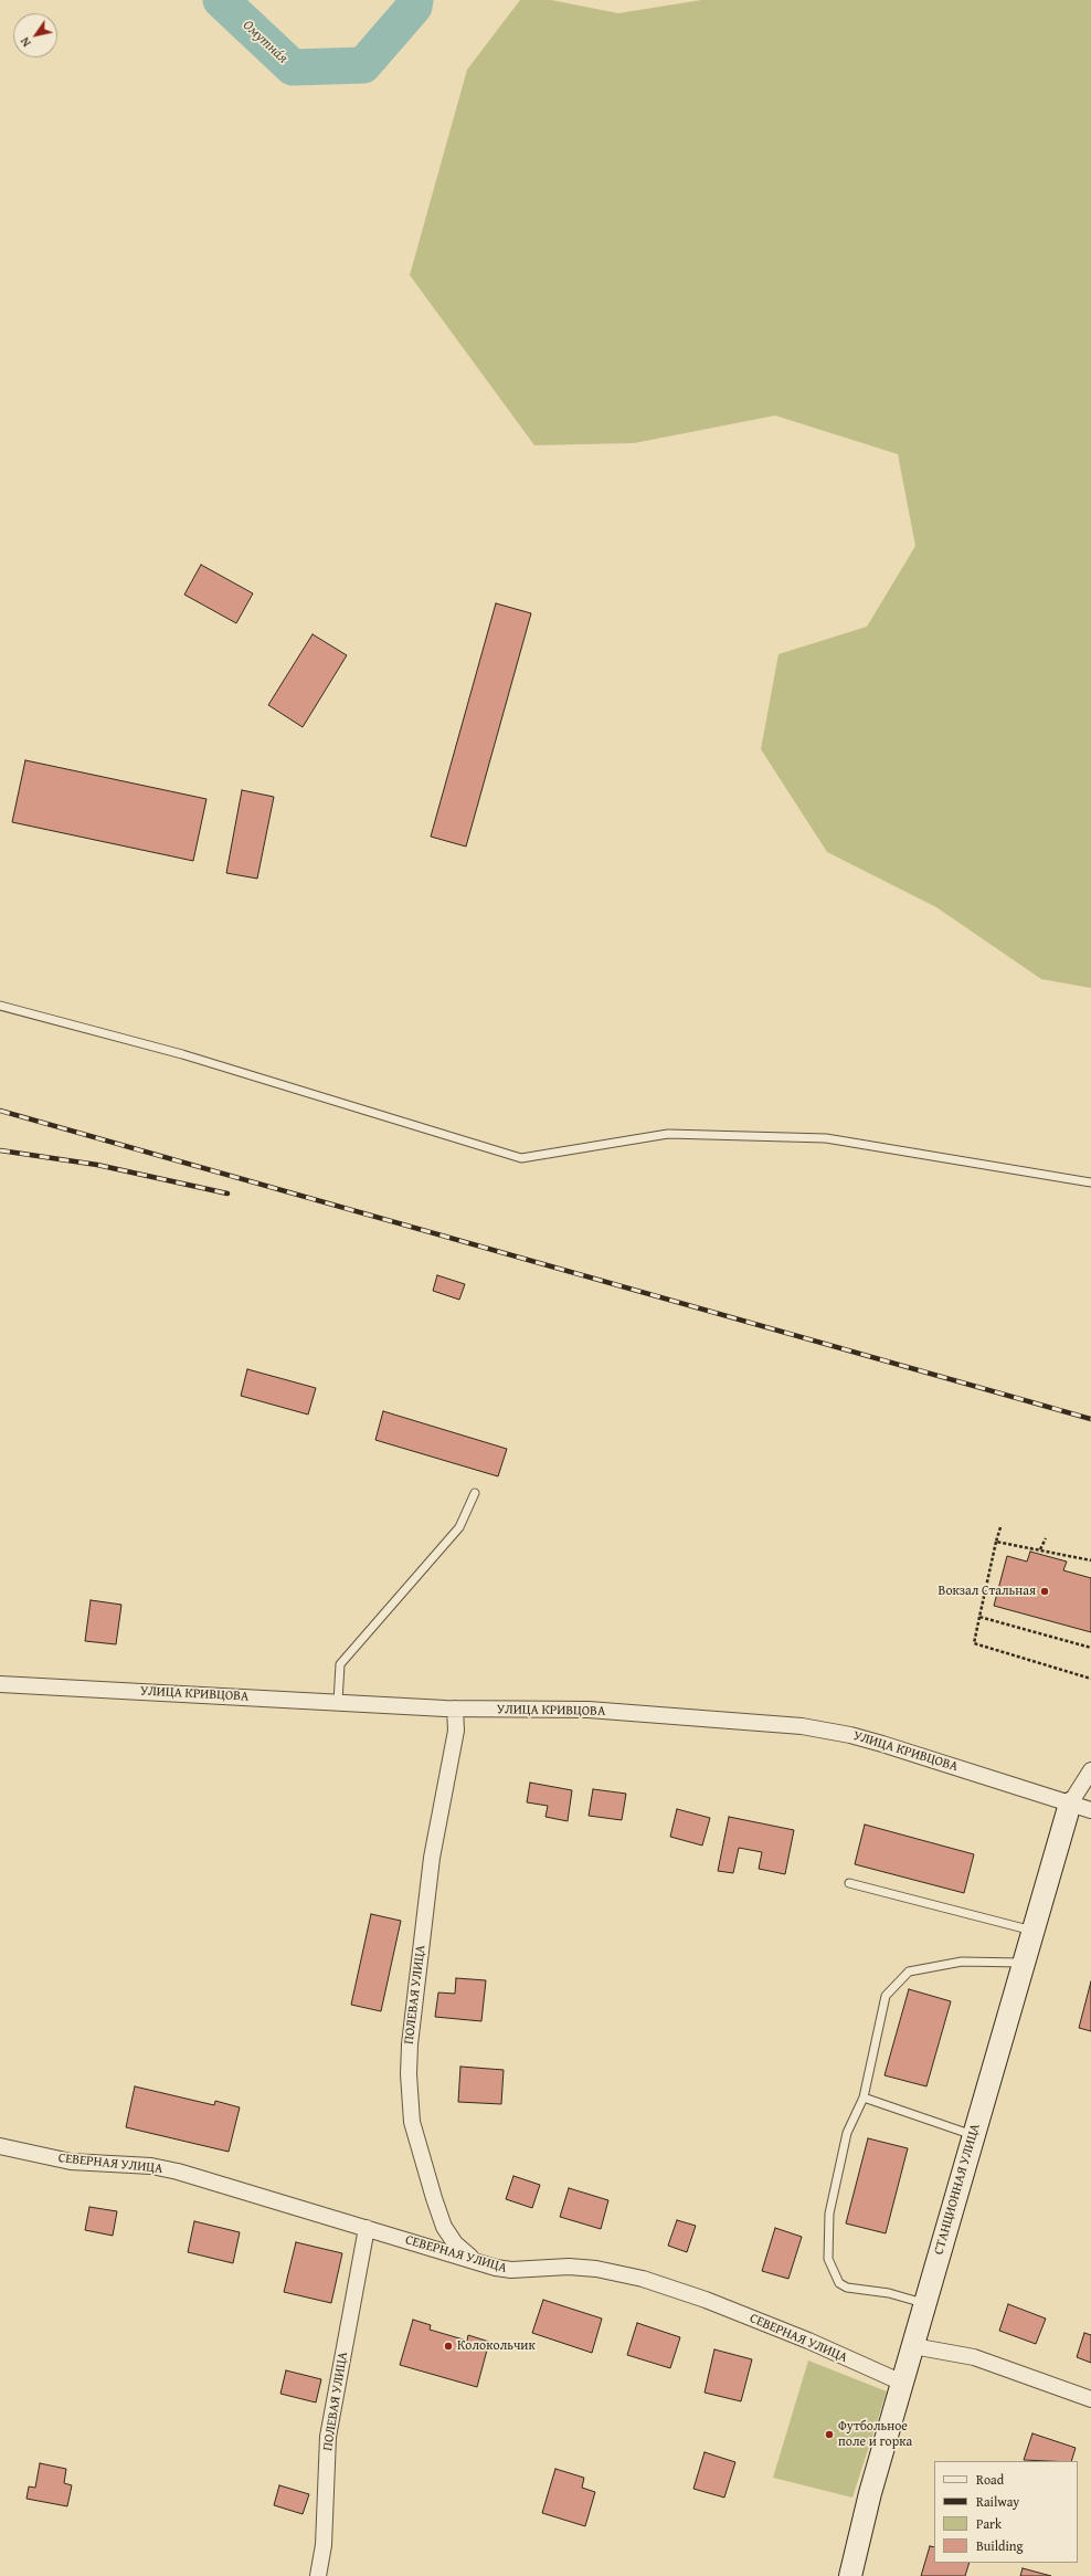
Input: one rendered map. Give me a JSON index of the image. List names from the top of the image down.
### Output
{
  "streets": {
    "street": [
      "УЛИЦА КРИВЦОВА",
      "ПОЛЕВАЯ УЛИЦА",
      "СЕВЕРНАЯ УЛИЦА",
      "СТАНЦИОННАЯ УЛИЦА"
    ]
  },
  "crossings": [
    ["УЛИЦА КРИВЦОВА", "ПОЛЕВАЯ УЛИЦА"],
    ["УЛИЦА КРИВЦОВА", "СТАНЦИОННАЯ УЛИЦА"],
    ["ПОЛЕВАЯ УЛИЦА", "СЕВЕРНАЯ УЛИЦА"],
    ["СЕВЕРНАЯ УЛИЦА", "СТАНЦИОННАЯ УЛИЦА"]
  ],
  "water": ["Омутна́я"],
  "places": ["Вокзал Стальная", "Колокольчик", "Футбольное поле и горка"],
  "legend": [
    "Road",
    "Railway",
    "Park",
    "Building"
  ],
  "north": "bottom left"
}
